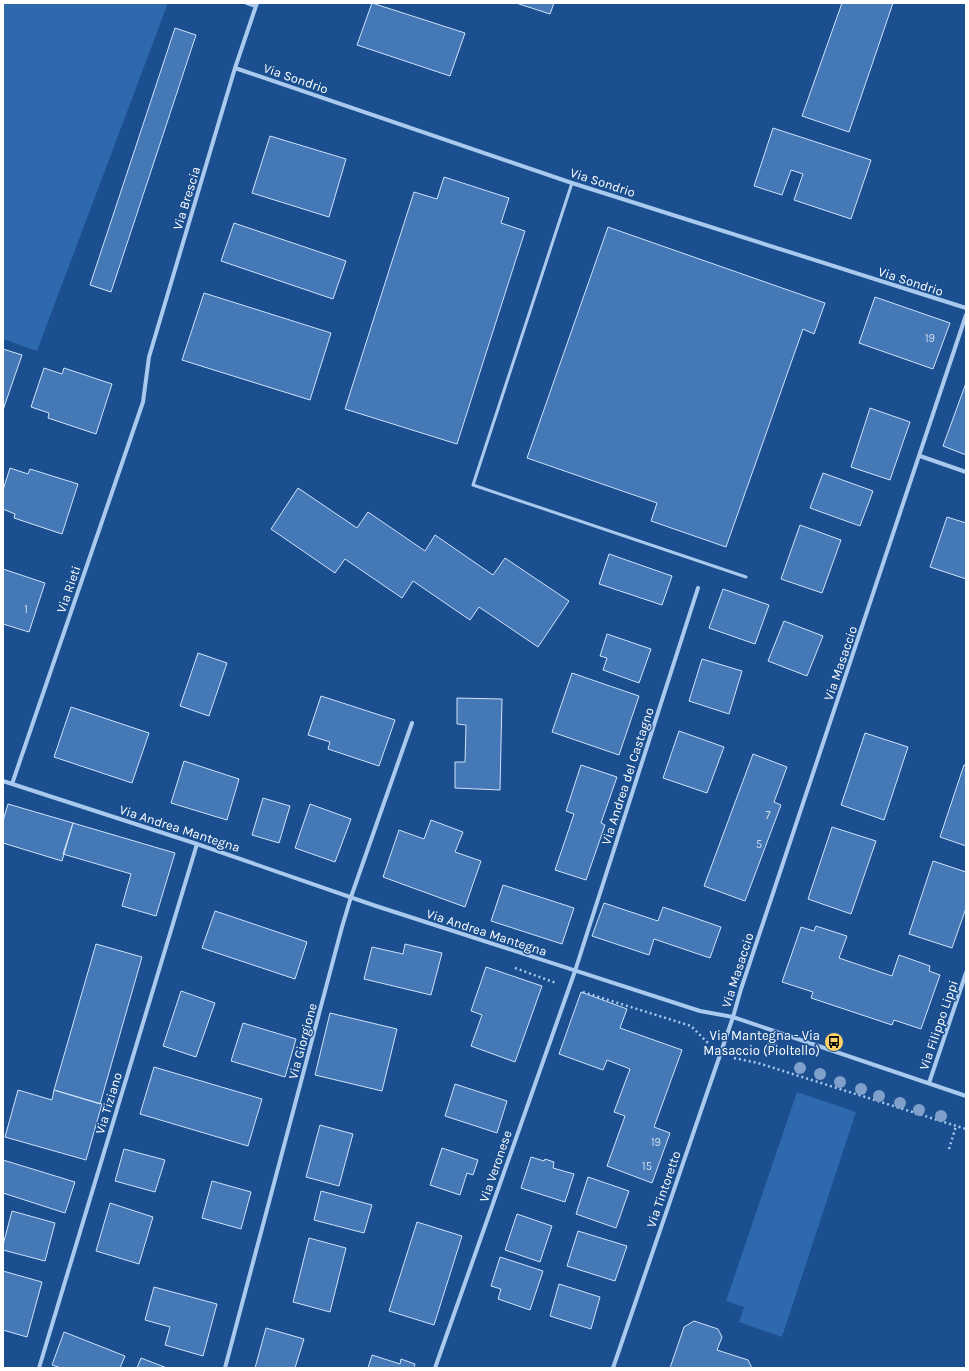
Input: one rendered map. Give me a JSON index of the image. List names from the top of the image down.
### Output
{
  "streets": {
    "street": [
      "Via Sondrio",
      "Via Brescia",
      "Via Rieti",
      "Via Masaccio",
      "Via Andrea del Castagno",
      "Via Andrea Mantegna",
      "Via Filippo Lippi",
      "Via Giorgione",
      "Via Tiziano",
      "Via Veronese",
      "Via Tintoretto"
    ]
  },
  "crossings": [
    ["Via Sondrio", "Via Brescia"],
    ["Via Brescia", "Via Rieti"],
    ["Via Rieti", "Via Andrea Mantegna"],
    ["Via Masaccio", "Via Andrea Mantegna"],
    ["Via Masaccio", "Via Tintoretto"],
    ["Via Andrea del Castagno", "Via Andrea Mantegna"],
    ["Via Andrea del Castagno", "Via Veronese"],
    ["Via Andrea Mantegna", "Via Filippo Lippi"],
    ["Via Andrea Mantegna", "Via Giorgione"],
    ["Via Andrea Mantegna", "Via Tiziano"],
    ["Via Andrea Mantegna", "Via Veronese"],
    ["Via Andrea Mantegna", "Via Tintoretto"]
  ],
  "places": {
    "bus stop": ["Via Mantegna - Via Masaccio (Pioltello)"]
  },
  "house_numbers": [
    "19",
    "1",
    "7",
    "5",
    "19",
    "15"
  ]
}
